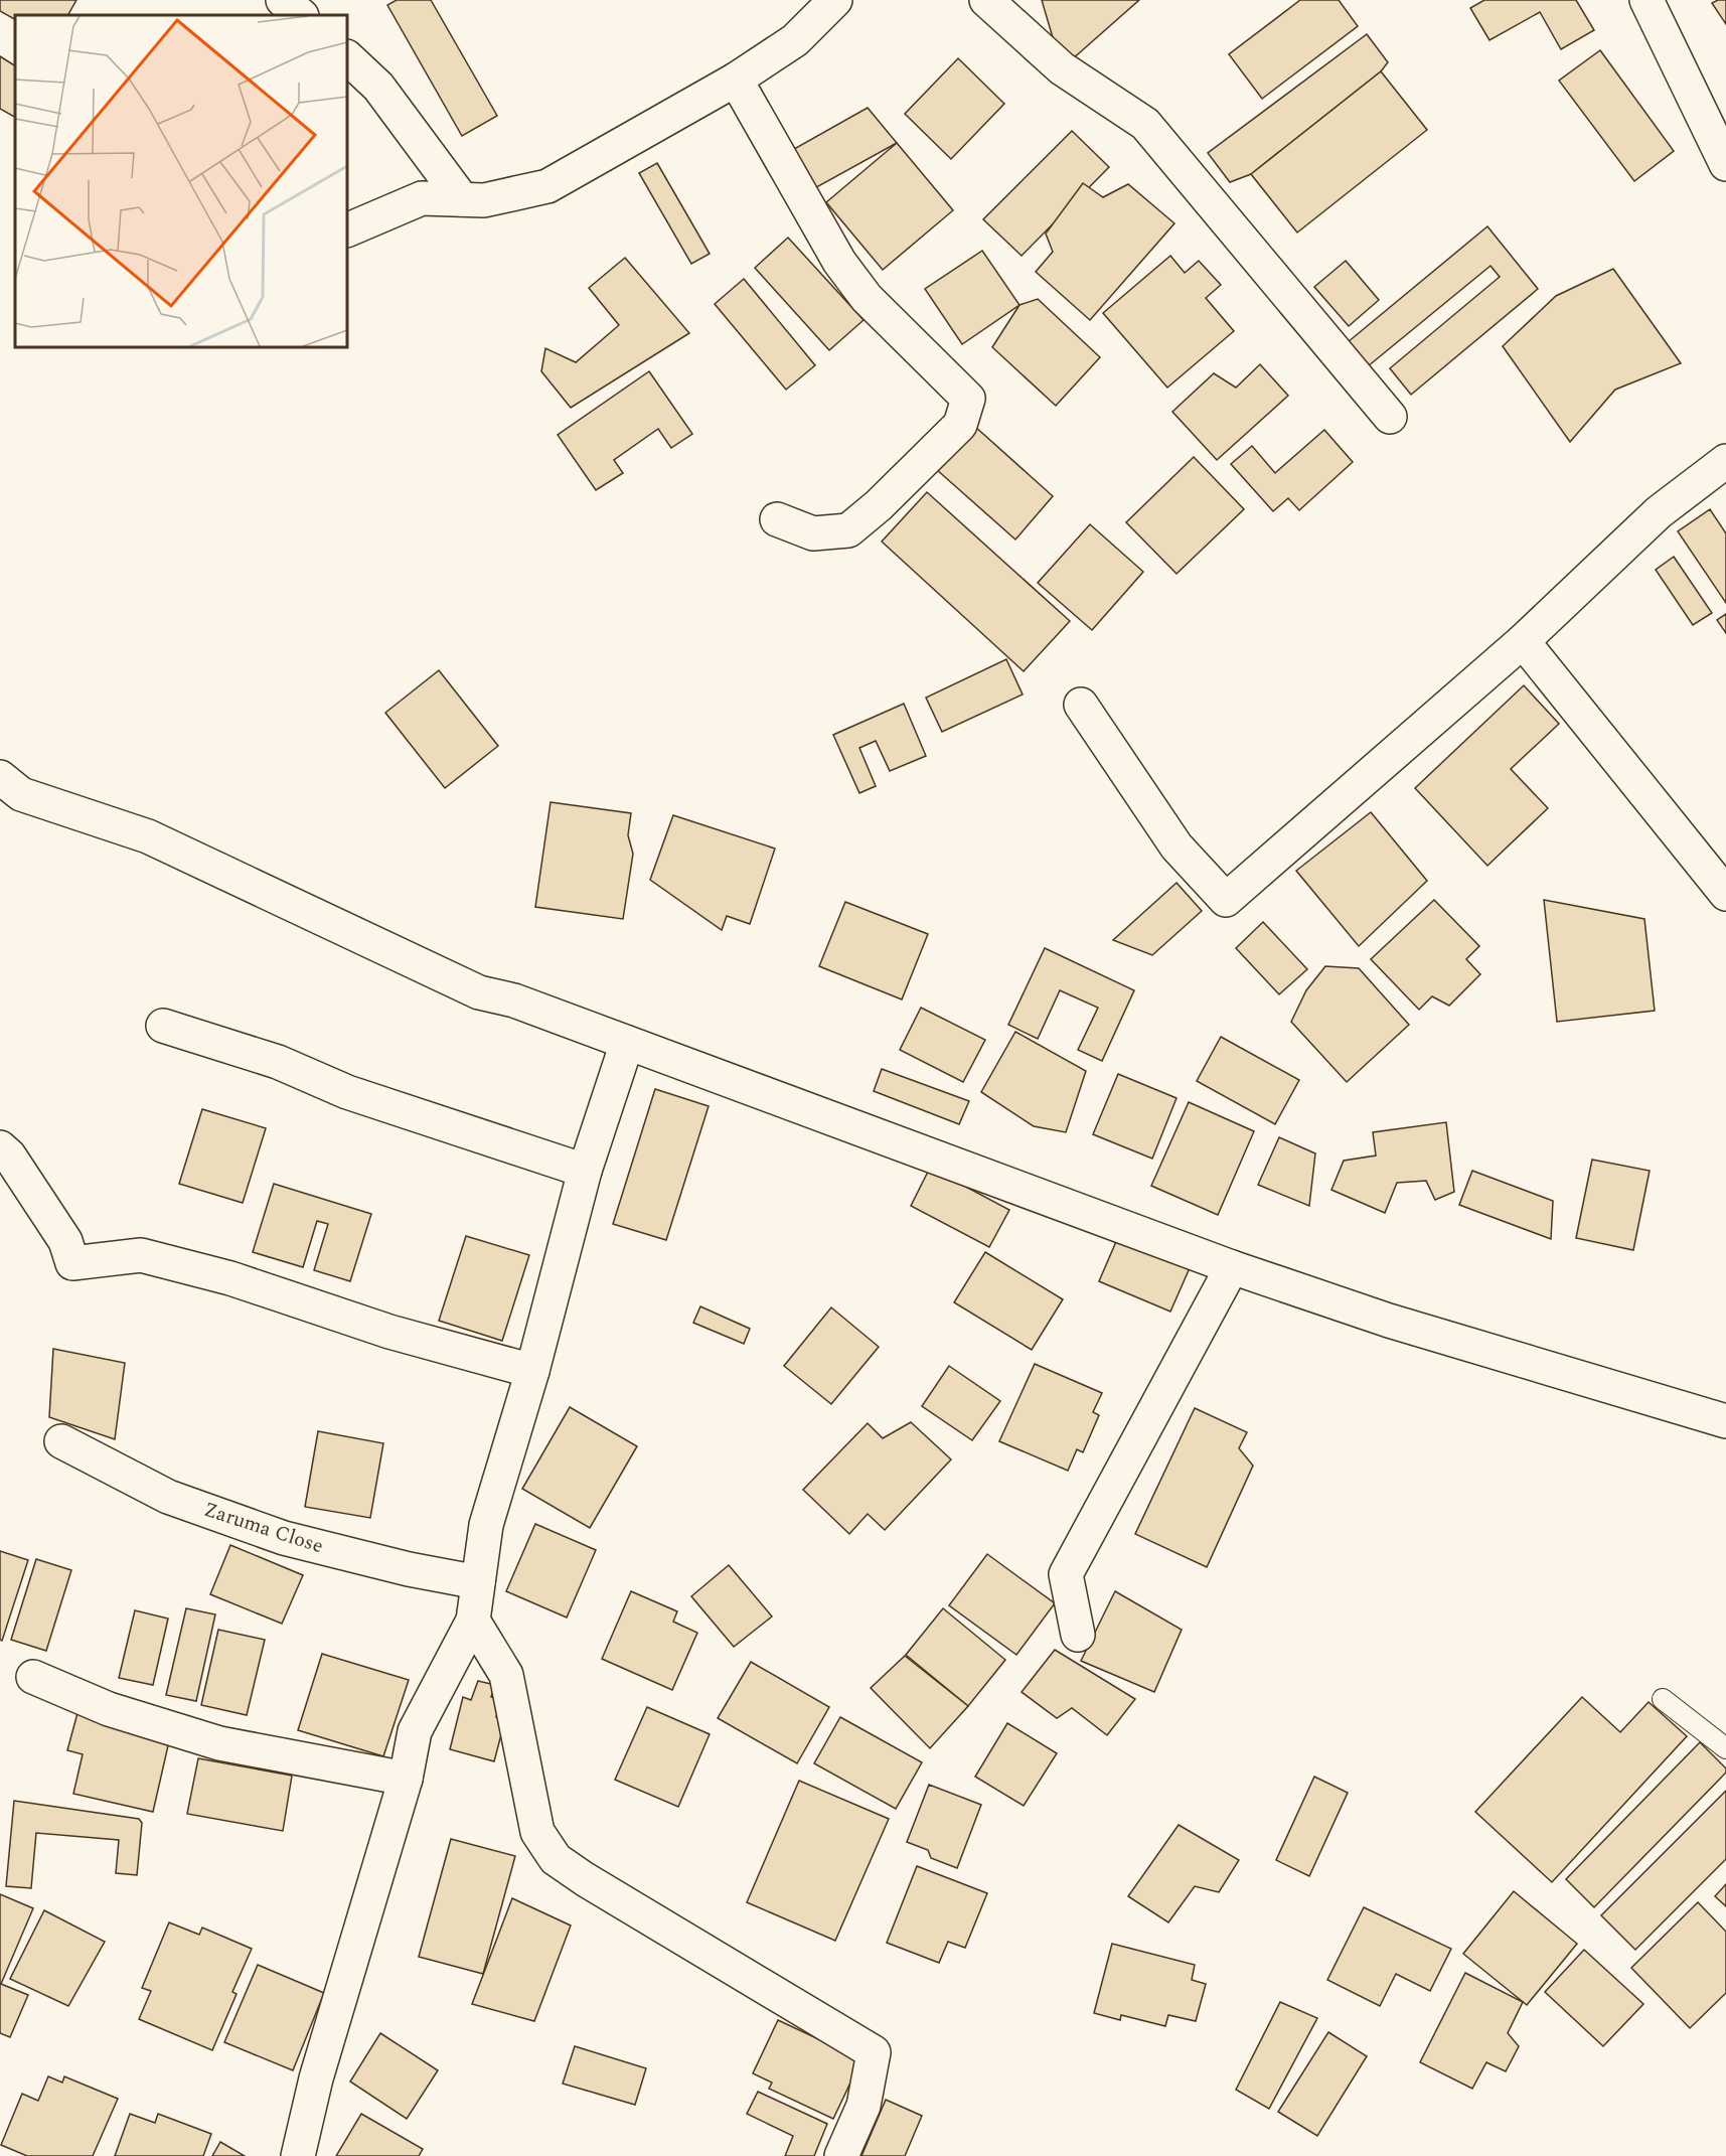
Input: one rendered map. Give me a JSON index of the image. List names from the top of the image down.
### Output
{
  "streets": {
    "street": ["Zaruma Close"]
  }
}
